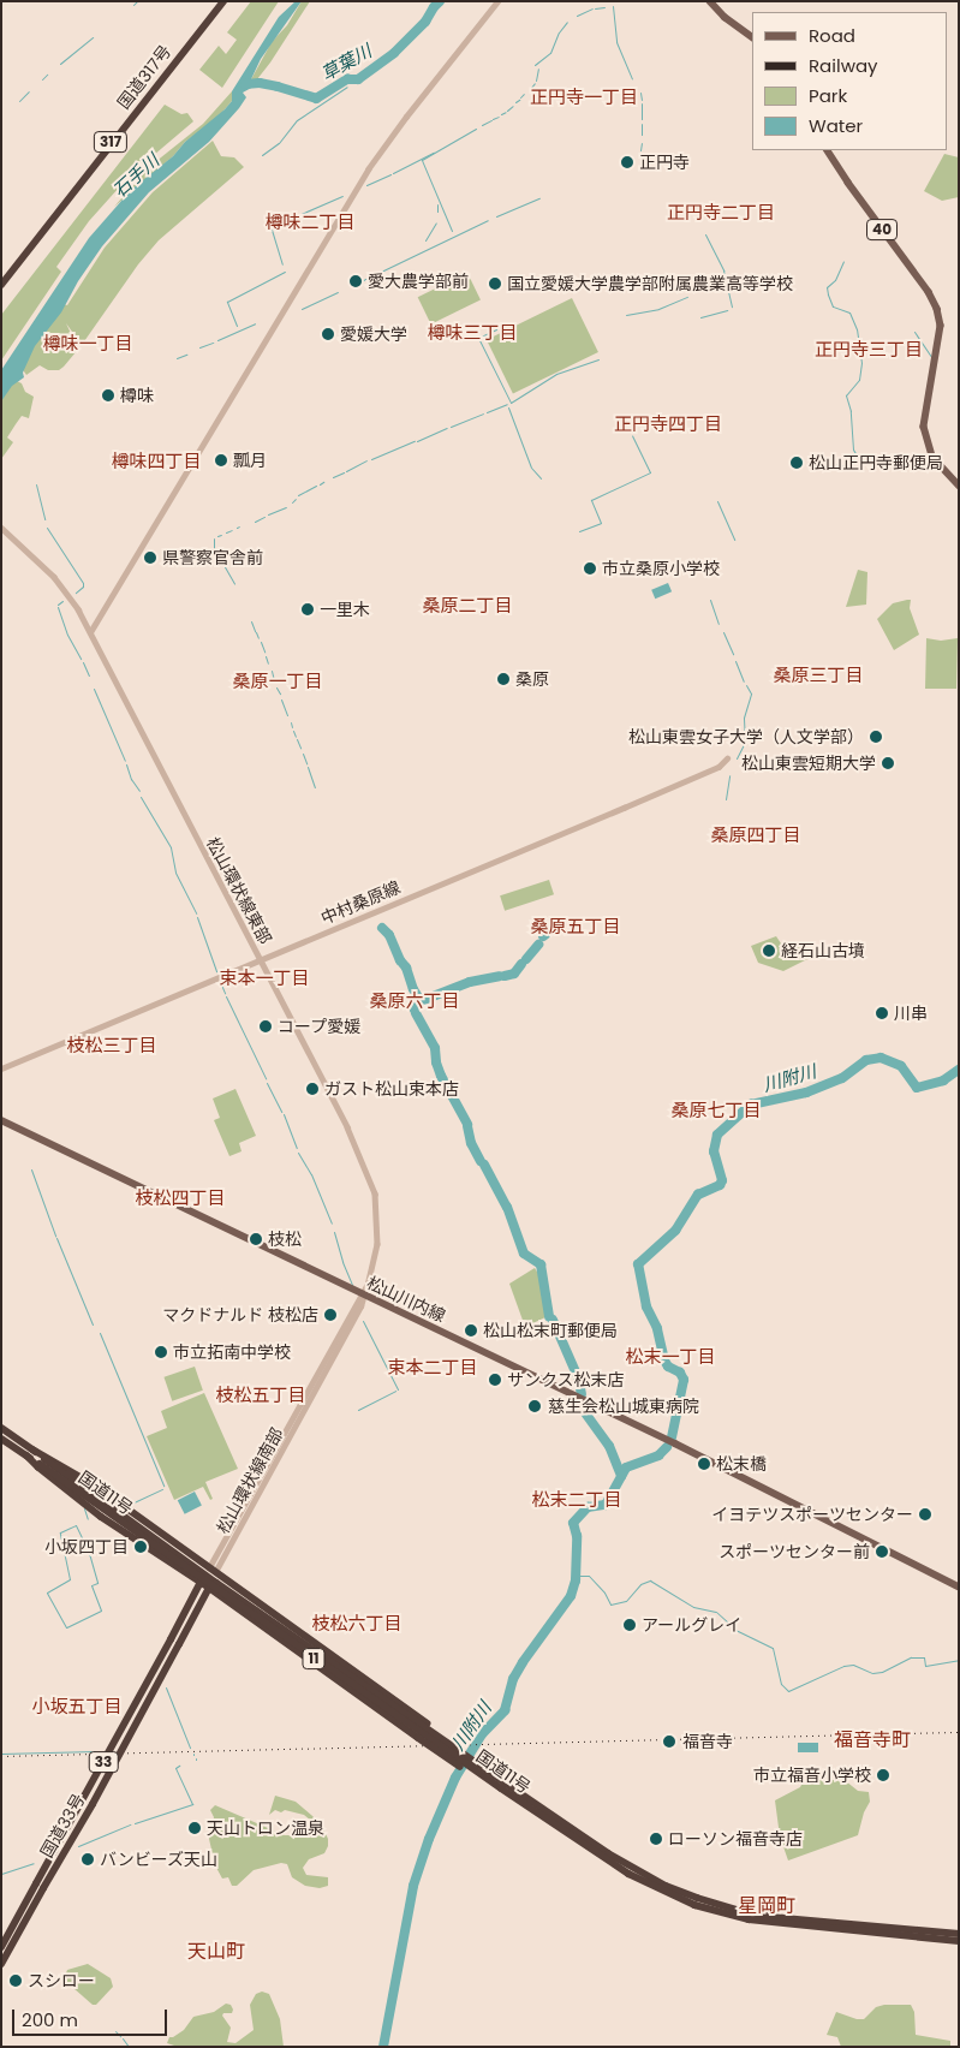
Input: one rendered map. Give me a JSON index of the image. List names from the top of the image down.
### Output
{
  "streets": {
    "highway": [
      "国道317号",
      "317",
      "国道11号",
      "11",
      "33",
      "国道33号"
    ],
    "main road": ["40", "松山川内線"],
    "street": ["松山環状線東部", "中村桑原線", "松山環状線南部"]
  },
  "crossings": [
    ["松山環状線東部", "中村桑原線"],
    ["松山環状線東部", "松山川内線"],
    ["松山環状線東部", "松山環状線南部"],
    ["松山川内線", "松山環状線南部"],
    ["松山環状線南部", "国道11号"],
    ["松山環状線南部", "11"],
    ["松山環状線南部", "国道33号"],
    ["国道11号", "11"],
    ["国道11号", "国道33号"],
    ["11", "国道33号"]
  ],
  "districts": [
    "正円寺一丁目",
    "正円寺二丁目",
    "樽味二丁目",
    "樽味三丁目",
    "樽味一丁目",
    "正円寺三丁目",
    "正円寺四丁目",
    "樽味四丁目",
    "桑原二丁目",
    "桑原三丁目",
    "桑原一丁目",
    "桑原四丁目",
    "桑原五丁目",
    "束本一丁目",
    "桑原六丁目",
    "枝松三丁目",
    "桑原七丁目",
    "枝松四丁目",
    "松末一丁目",
    "束本二丁目",
    "枝松五丁目",
    "松末二丁目",
    "枝松六丁目",
    "小坂五丁目",
    "福音寺町",
    "星岡町",
    "天山町"
  ],
  "water": ["草葉川", "石手川", "川附川"],
  "places": [
    "正円寺",
    "愛大農学部前",
    "国立愛媛大学農学部附属農業高等学校",
    "愛媛大学",
    "樽味",
    "瓢月",
    "松山正円寺郵便局",
    "県警察官舎前",
    "市立桑原小学校",
    "一里木",
    "桑原",
    "松山東雲女子大学（人文学部）",
    "松山東雲短期大学",
    "経石山古墳",
    "川串",
    "コープ愛媛",
    "ガスト松山束本店",
    "枝松",
    "マクドナルド 枝松店",
    "松山松末町郵便局",
    "市立拓南中学校",
    "サンクス松末店",
    "慈生会松山城東病院",
    "松末橋",
    "イヨテツスポーツセンター",
    "小坂四丁目",
    "スポーツセンター前",
    "アールグレイ",
    "福音寺",
    "市立福音小学校",
    "天山トロン温泉",
    "ローソン福音寺店",
    "バンビーズ天山",
    "スシロー"
  ],
  "legend": [
    "Road",
    "Railway",
    "Park",
    "Water"
  ],
  "scale_bar": "200 m"
}
